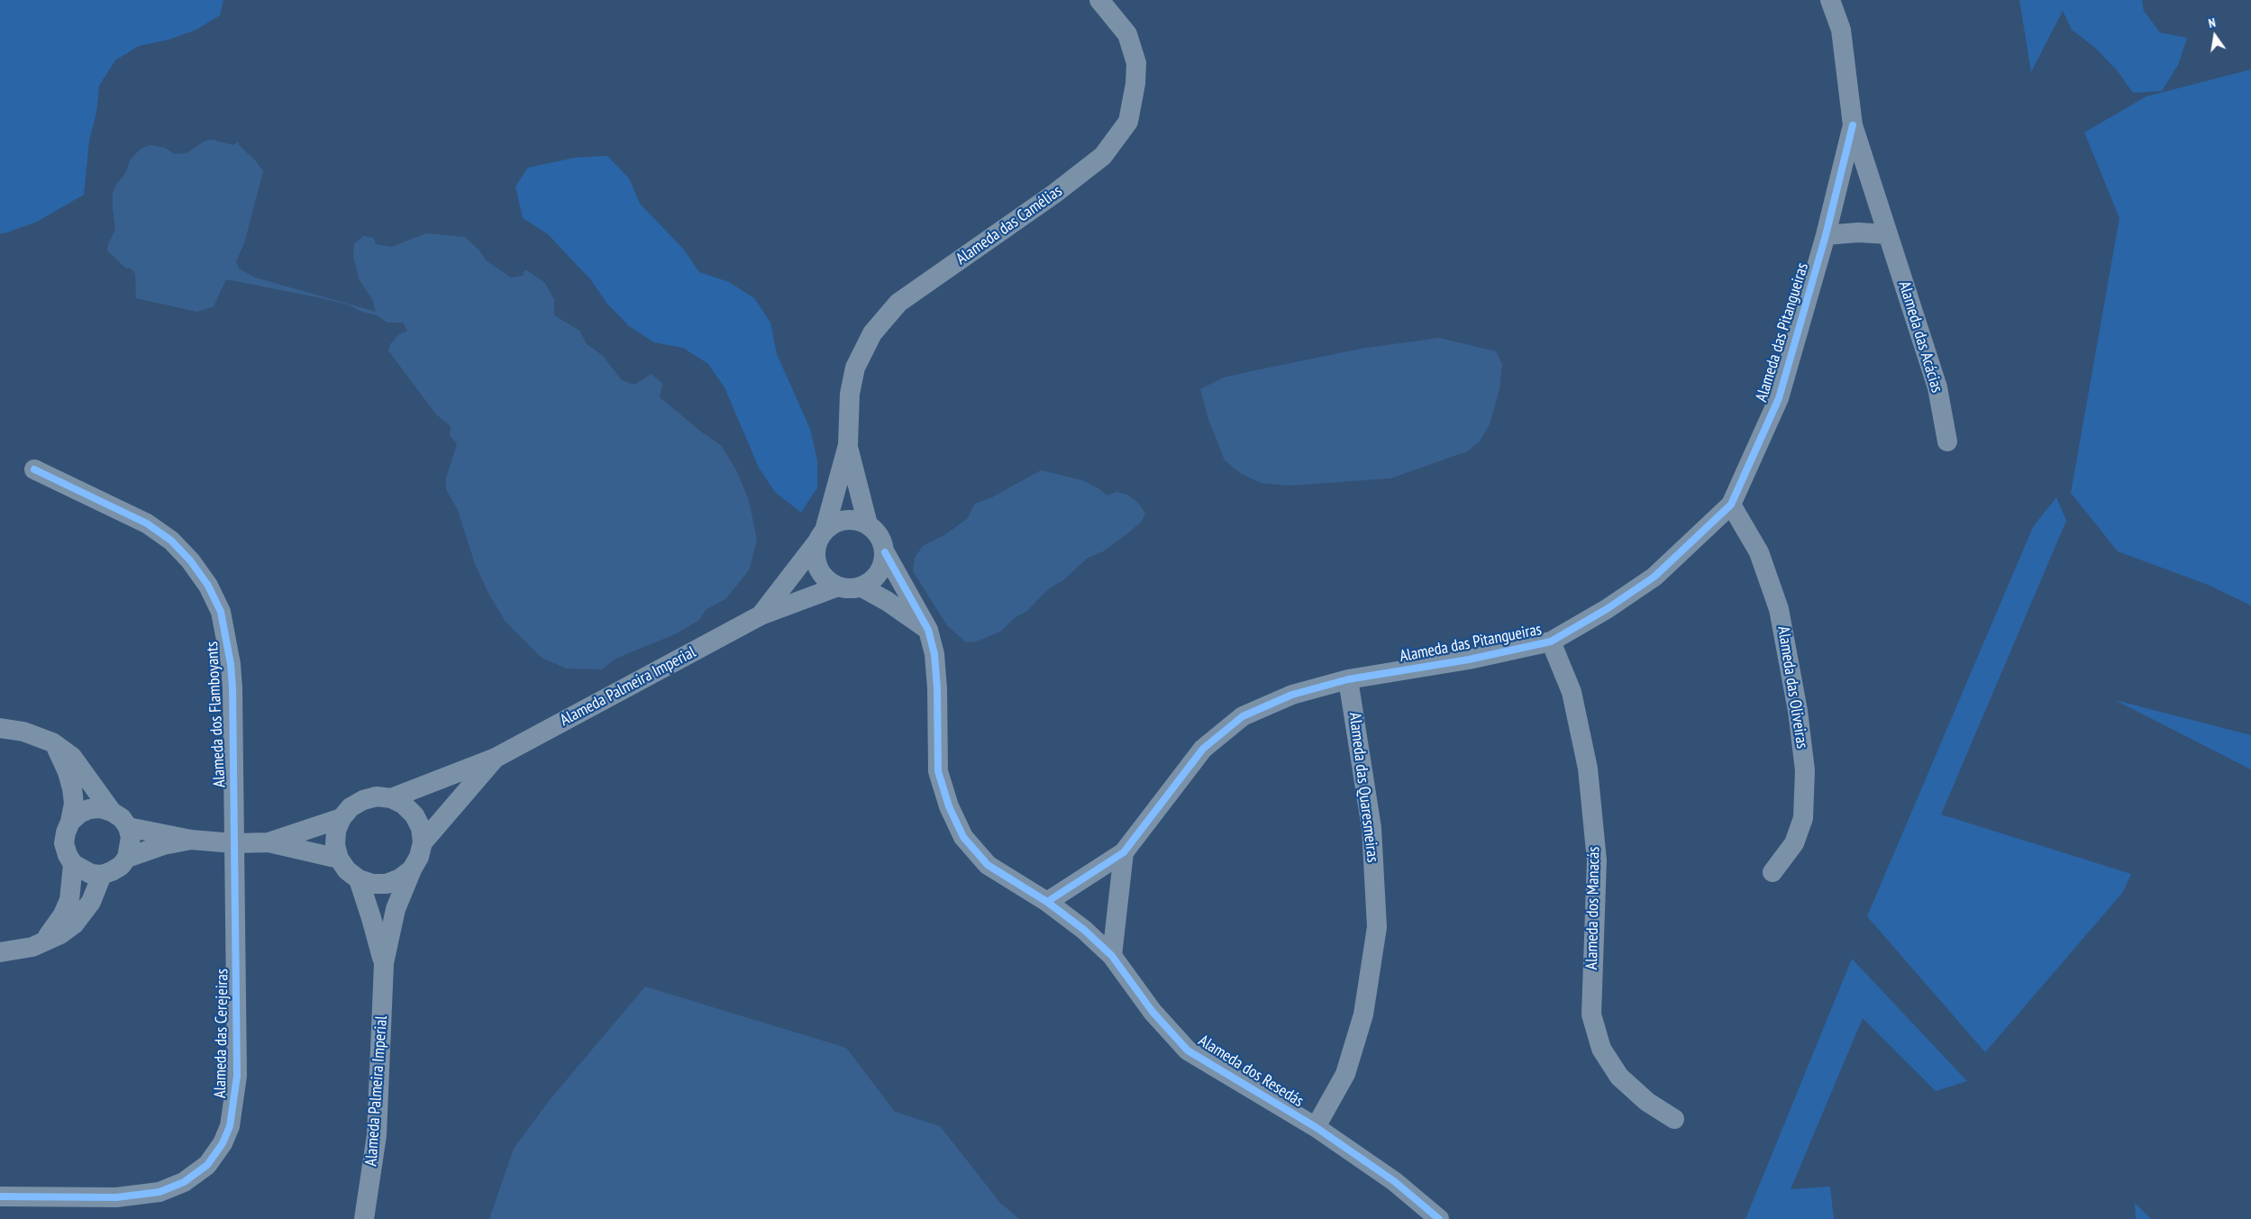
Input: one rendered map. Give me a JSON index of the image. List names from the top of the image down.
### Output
{
  "streets": {
    "street": [
      "Alameda das Camélias",
      "Alameda das Pitangueiras",
      "Alameda das Acácias",
      "Alameda Palmeira Imperial",
      "Alameda das Oliveiras",
      "Alameda dos Flamboyants",
      "Alameda das Quaresmeiras",
      "Alameda dos Manacás",
      "Alameda das Cerejeiras",
      "Alameda dos Resedás"
    ]
  },
  "crossings": [
    ["Alameda das Pitangueiras", "Alameda das Acácias"],
    ["Alameda das Pitangueiras", "Alameda das Oliveiras"],
    ["Alameda das Pitangueiras", "Alameda das Quaresmeiras"],
    ["Alameda das Pitangueiras", "Alameda dos Manacás"],
    ["Alameda das Pitangueiras", "Alameda dos Resedás"],
    ["Alameda Palmeira Imperial", "Alameda dos Resedás"],
    ["Alameda dos Flamboyants", "Alameda das Cerejeiras"],
    ["Alameda das Quaresmeiras", "Alameda dos Resedás"]
  ],
  "north": "top"
}
